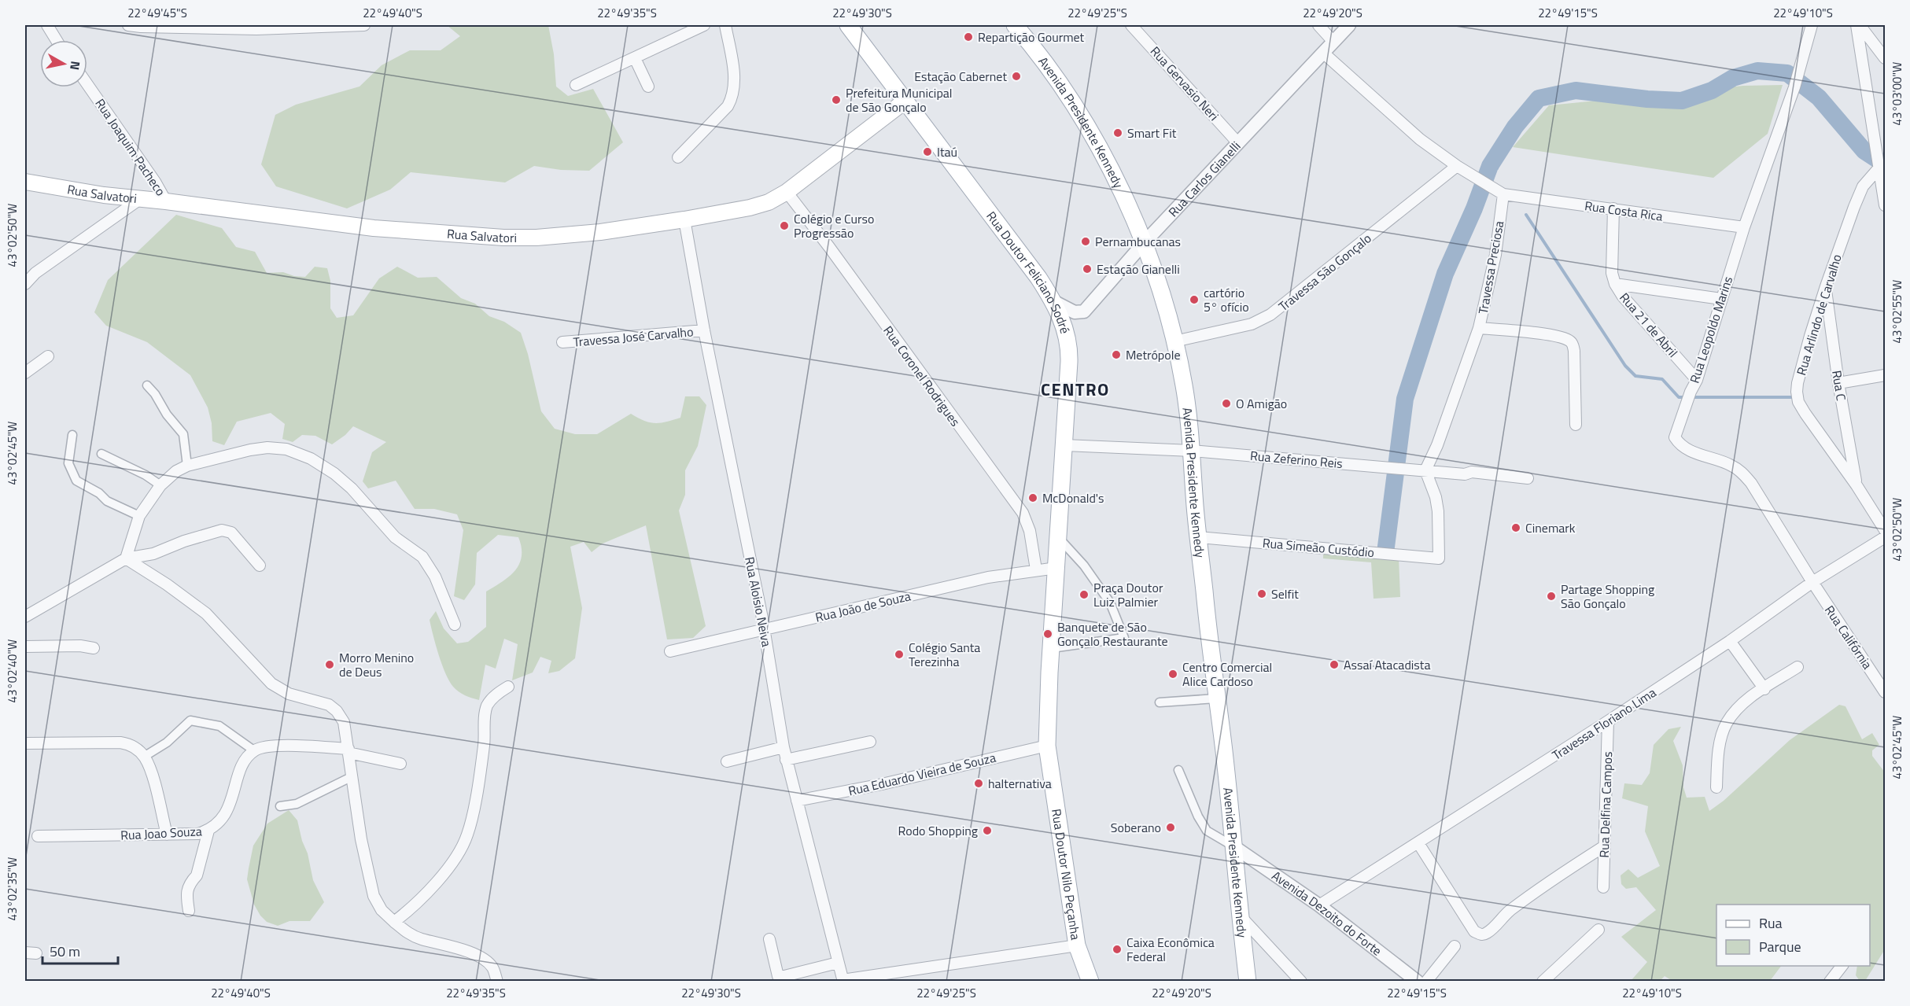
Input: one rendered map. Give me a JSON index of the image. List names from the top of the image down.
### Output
{
  "streets": {
    "main road": [
      "Avenida Presidente Kennedy",
      "Rua Salvatori",
      "Rua Doutor Feliciano Sodré",
      "Rua Doutor Nilo Peçanha"
    ],
    "street": [
      "Rua Gervasio Neri",
      "Rua Joaquim Pacheco",
      "Rua Carlos Gianelli",
      "Rua Costa Rica",
      "Travessa Preciosa",
      "Travessa São Gonçalo",
      "Rua Arlindo de Carvalho",
      "Rua 21 de Abril",
      "Rua Leopoldo Marins",
      "Travessa José Carvalho",
      "Rua Coronel Rodrigues",
      "Rua C",
      "Rua Zeferino Reis",
      "Rua Simeão Custódio",
      "Rua Aloisio Neiva",
      "Rua João de Souza",
      "Rua Califórnia",
      "Travessa Floriano Lima",
      "Rua Eduardo Vieira de Souza",
      "Rua Delfina Campos",
      "Rua Joao Souza",
      "Avenida Dezoito do Forte"
    ]
  },
  "crossings": [
    ["Rua Gervasio Neri", "Rua Carlos Gianelli"],
    ["Avenida Presidente Kennedy", "Rua Carlos Gianelli"],
    ["Avenida Presidente Kennedy", "Travessa São Gonçalo"],
    ["Avenida Presidente Kennedy", "Rua Zeferino Reis"],
    ["Avenida Presidente Kennedy", "Rua Simeão Custódio"],
    ["Avenida Presidente Kennedy", "Avenida Dezoito do Forte"],
    ["Rua Joaquim Pacheco", "Rua Salvatori"],
    ["Rua Carlos Gianelli", "Rua Doutor Feliciano Sodré"],
    ["Rua Salvatori", "Rua Doutor Feliciano Sodré"],
    ["Rua Salvatori", "Rua Coronel Rodrigues"],
    ["Rua Salvatori", "Rua Aloisio Neiva"],
    ["Rua Costa Rica", "Travessa Preciosa"],
    ["Rua Costa Rica", "Rua 21 de Abril"],
    ["Rua Costa Rica", "Rua Leopoldo Marins"],
    ["Travessa Preciosa", "Rua Zeferino Reis"],
    ["Travessa Preciosa", "Rua Simeão Custódio"],
    ["Rua Doutor Feliciano Sodré", "Rua Zeferino Reis"],
    ["Rua Doutor Feliciano Sodré", "Rua João de Souza"],
    ["Rua Doutor Feliciano Sodré", "Rua Doutor Nilo Peçanha"],
    ["Rua Arlindo de Carvalho", "Rua C"],
    ["Rua 21 de Abril", "Rua Leopoldo Marins"],
    ["Rua Leopoldo Marins", "Rua Califórnia"],
    ["Rua Leopoldo Marins", "Travessa Floriano Lima"],
    ["Travessa José Carvalho", "Rua Aloisio Neiva"],
    ["Rua Coronel Rodrigues", "Rua João de Souza"],
    ["Rua Zeferino Reis", "Rua Simeão Custódio"],
    ["Rua Aloisio Neiva", "Rua João de Souza"],
    ["Rua Aloisio Neiva", "Rua Eduardo Vieira de Souza"],
    ["Rua João de Souza", "Rua Doutor Nilo Peçanha"],
    ["Rua Califórnia", "Travessa Floriano Lima"],
    ["Travessa Floriano Lima", "Rua Delfina Campos"],
    ["Travessa Floriano Lima", "Avenida Dezoito do Forte"],
    ["Rua Eduardo Vieira de Souza", "Rua Doutor Nilo Peçanha"]
  ],
  "districts": ["CENTRO"],
  "places": [
    "Repartição Gourmet",
    "Estação Cabernet",
    "Prefeitura Municipal de São Gonçalo",
    "Smart Fit",
    "Itaú",
    "Colégio e Curso Progressão",
    "Pernambucanas",
    "Estação Gianelli",
    "cartório 5° ofício",
    "Metrópole",
    "O Amigão",
    "McDonald's",
    "Cinemark",
    "Selfit",
    "Praça Doutor Luiz Palmier",
    "Partage Shopping São Gonçalo",
    "Banquete de São Gonçalo Restaurante",
    "Colégio Santa Terezinha",
    "Morro Menino de Deus",
    "Assaí Atacadista",
    "Centro Comercial Alice Cardoso",
    "halternativa",
    "Soberano",
    "Rodo Shopping",
    "Caixa Econômica Federal"
  ],
  "legend": ["Rua", "Parque"],
  "scale_bar": "50 m",
  "north": "right",
  "coordinates": [
    "22°49'45\"S",
    "22°49'40\"S",
    "22°49'35\"S",
    "22°49'30\"S",
    "22°49'25\"S",
    "22°49'20\"S",
    "22°49'15\"S",
    "22°49'10\"S",
    "43°03'00\"W",
    "43°02'50\"W",
    "43°02'55\"W",
    "43°02'45\"W",
    "43°02'40\"W",
    "43°02'35\"W"
  ]
}
